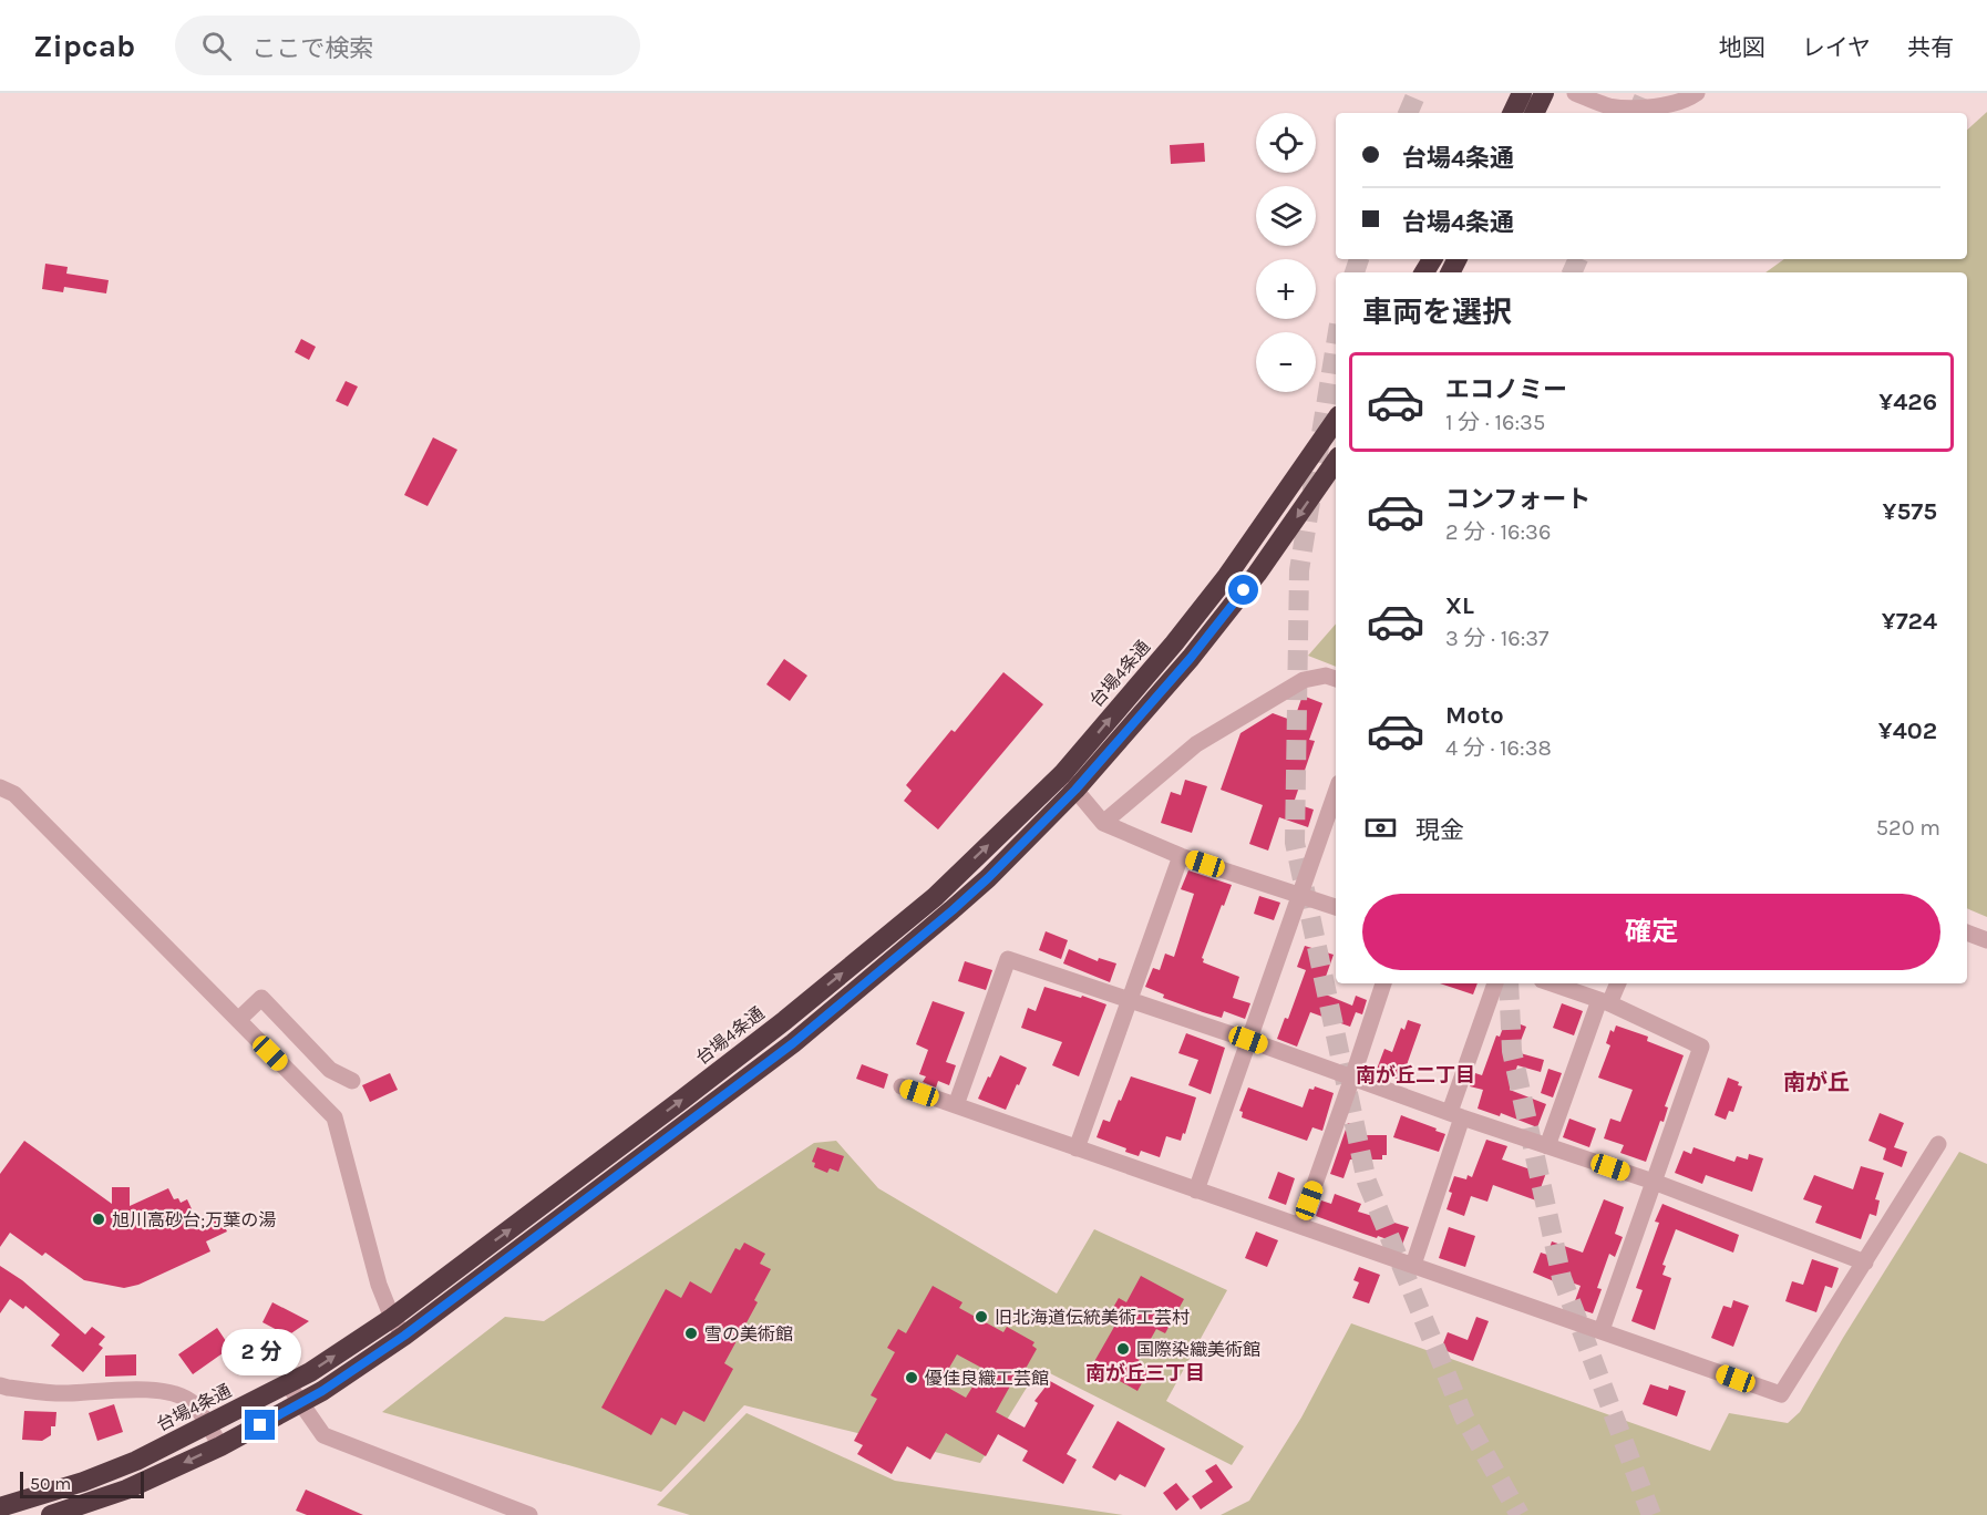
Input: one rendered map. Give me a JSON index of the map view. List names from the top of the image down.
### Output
{
  "streets": {
    "highway": ["台場4条通"]
  },
  "districts": ["南が丘二丁目", "南が丘", "南が丘三丁目"],
  "places": [
    "旭川高砂台;万葉の湯",
    "旧北海道伝統美術工芸村",
    "雪の美術館",
    "国際染織美術館",
    "優佳良織工芸館"
  ],
  "scale_bar": "50 m",
  "page": {
    "header": "Zipcab",
    "search": "ここで検索",
    "nav": ["地図", "レイヤ", "共有"],
    "map_buttons": ["+", "−"],
    "banner": ["台場4条通", "台場4条通"],
    "heading": "車両を選択",
    "list": [
      {
        "name": "エコノミー",
        "note": "1 分 · 16:35",
        "value": "¥426"
      },
      {
        "name": "コンフォート",
        "note": "2 分 · 16:36",
        "value": "¥575"
      },
      {
        "name": "XL",
        "note": "3 分 · 16:37",
        "value": "¥724"
      },
      {
        "name": "Moto",
        "note": "4 分 · 16:38",
        "value": "¥402"
      }
    ],
    "pay": ["現金", "520 m"],
    "buttons": "確定",
    "bubble": "2 分",
    "scale": "50 m"
  }
}
